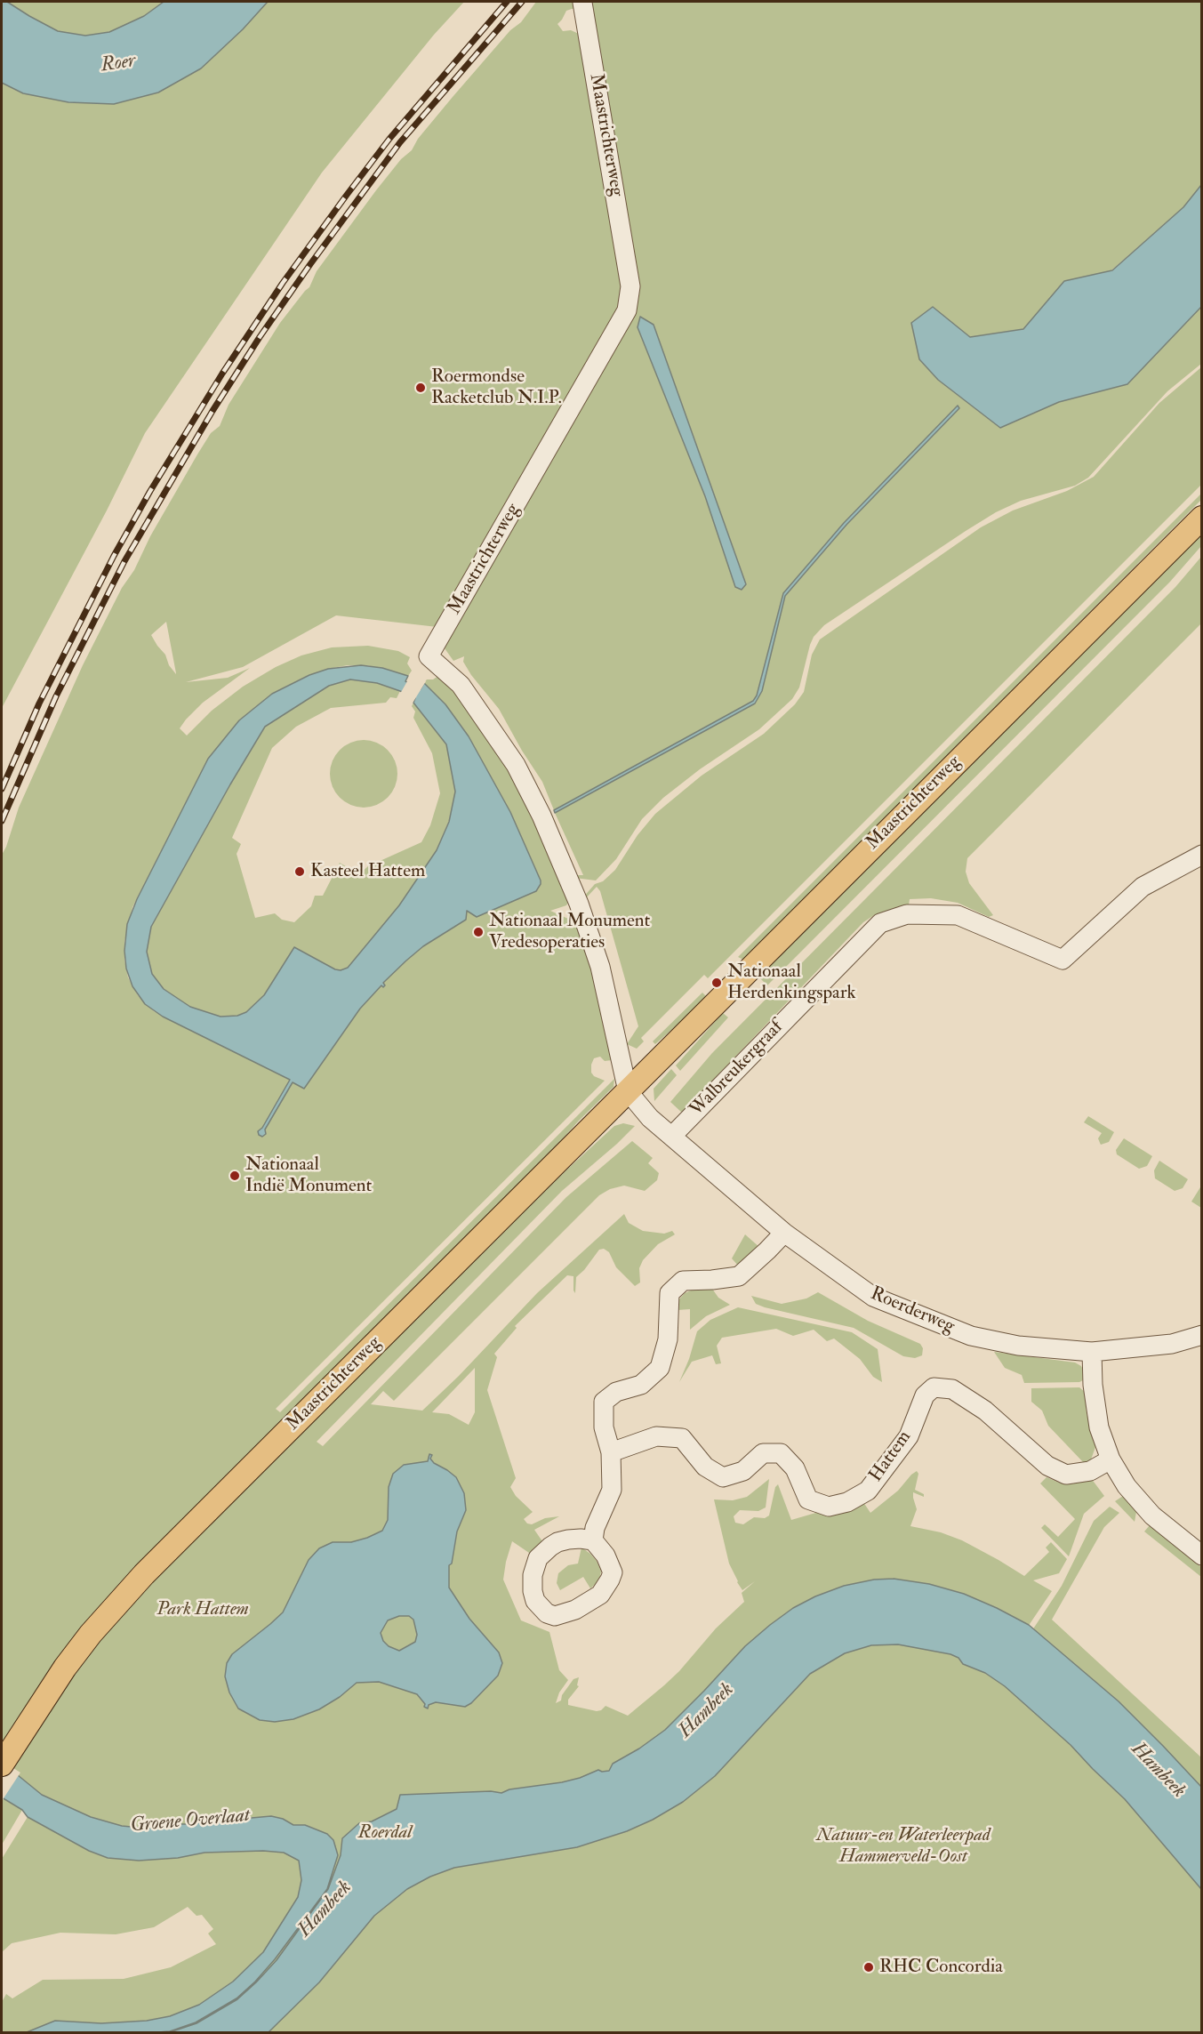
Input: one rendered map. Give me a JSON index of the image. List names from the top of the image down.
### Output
{
  "streets": {
    "main road": ["Maastrichterweg"],
    "street": ["Walbreukergraaf", "Roerderweg", "Hattem"]
  },
  "crossings": [
    ["Maastrichterweg", "Roerderweg"],
    ["Walbreukergraaf", "Roerderweg"]
  ],
  "water": ["Roer", "Hambeek", "Groene Overlaat"],
  "parks": ["Park Hattem", "Roerdal", "Natuur-en Waterleerpad Hammerveld-Oost"],
  "places": [
    "Roermondse Racketclub N.I.P.",
    "Kasteel Hattem",
    "Nationaal Monument Vredesoperaties",
    "Nationaal Herdenkingspark",
    "Nationaal Indië Monument",
    "RHC Concordia"
  ]
}
